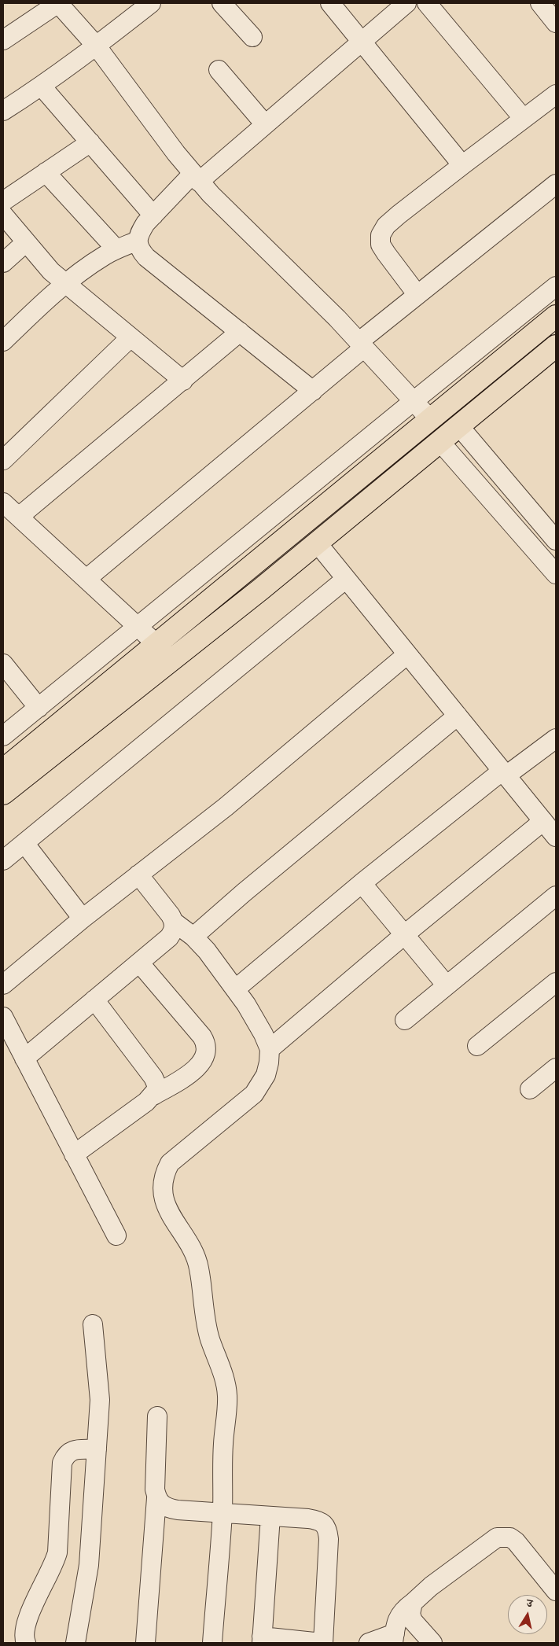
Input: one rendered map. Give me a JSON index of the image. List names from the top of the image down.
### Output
{
  "north": "top"
}
